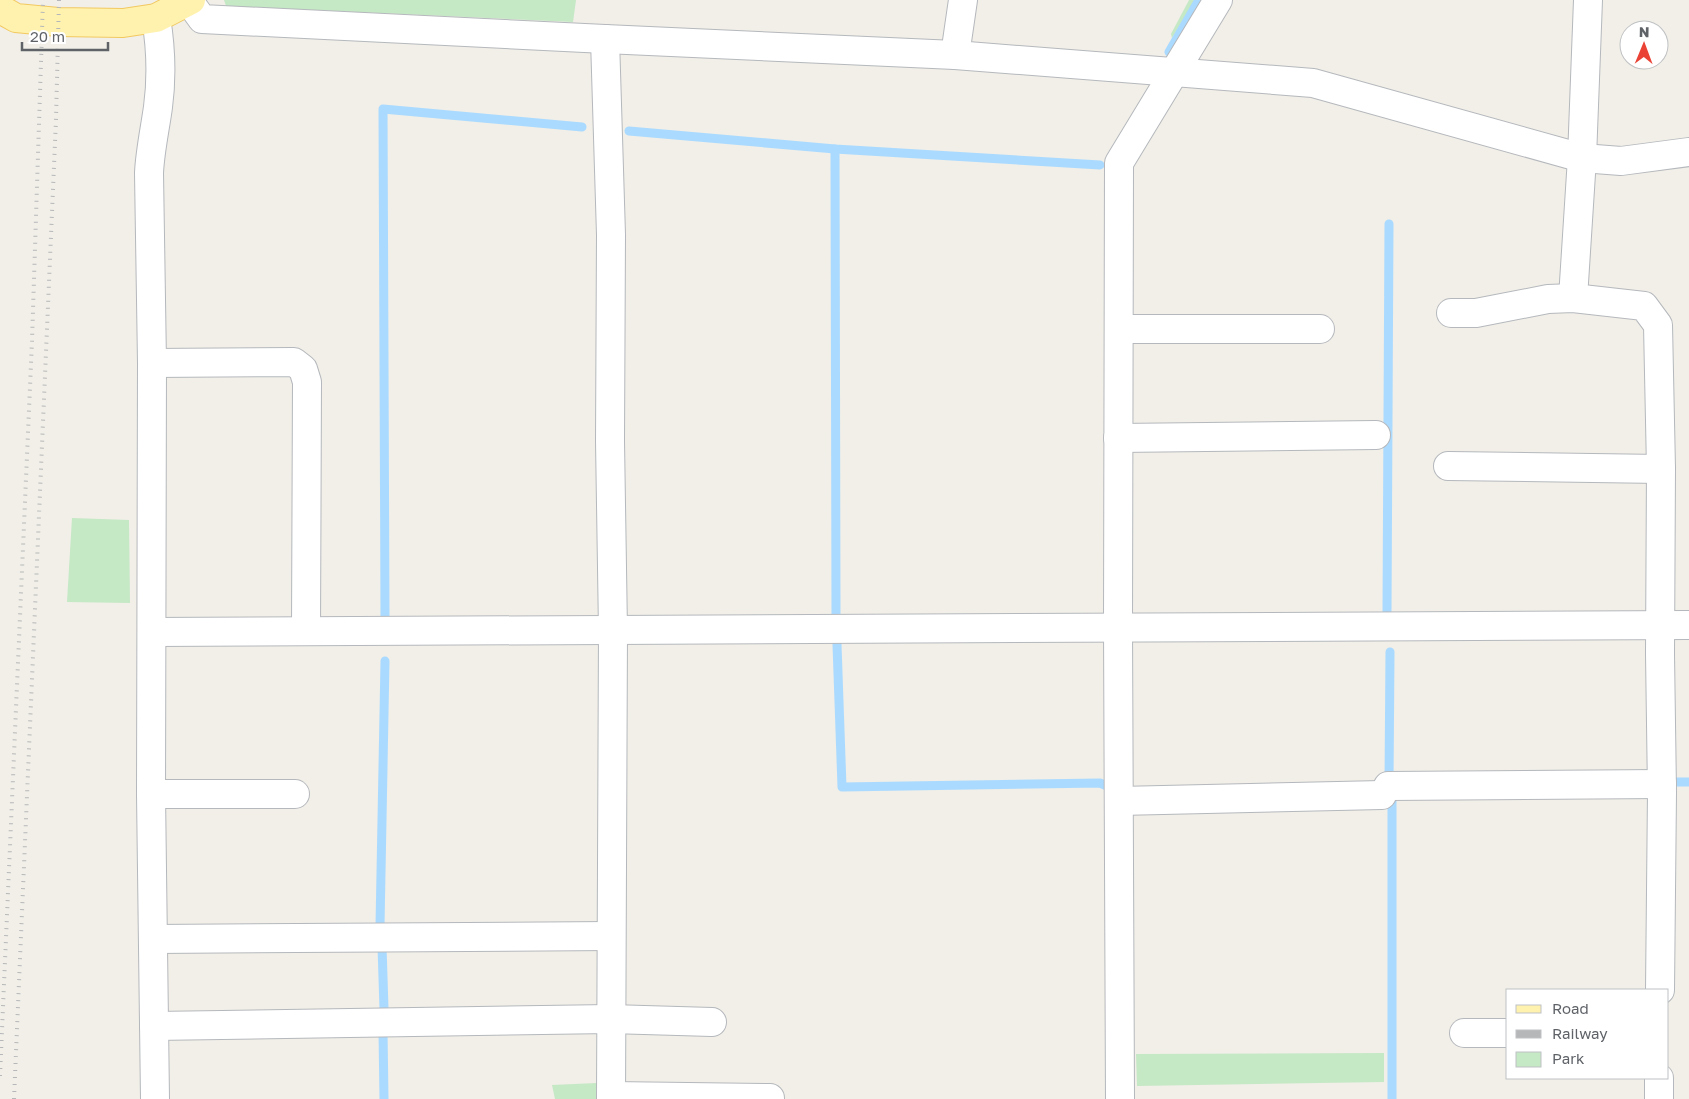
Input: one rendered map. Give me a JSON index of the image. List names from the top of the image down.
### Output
{
  "legend": ["Road", "Railway", "Park"],
  "scale_bar": "20 m",
  "north": "top"
}
